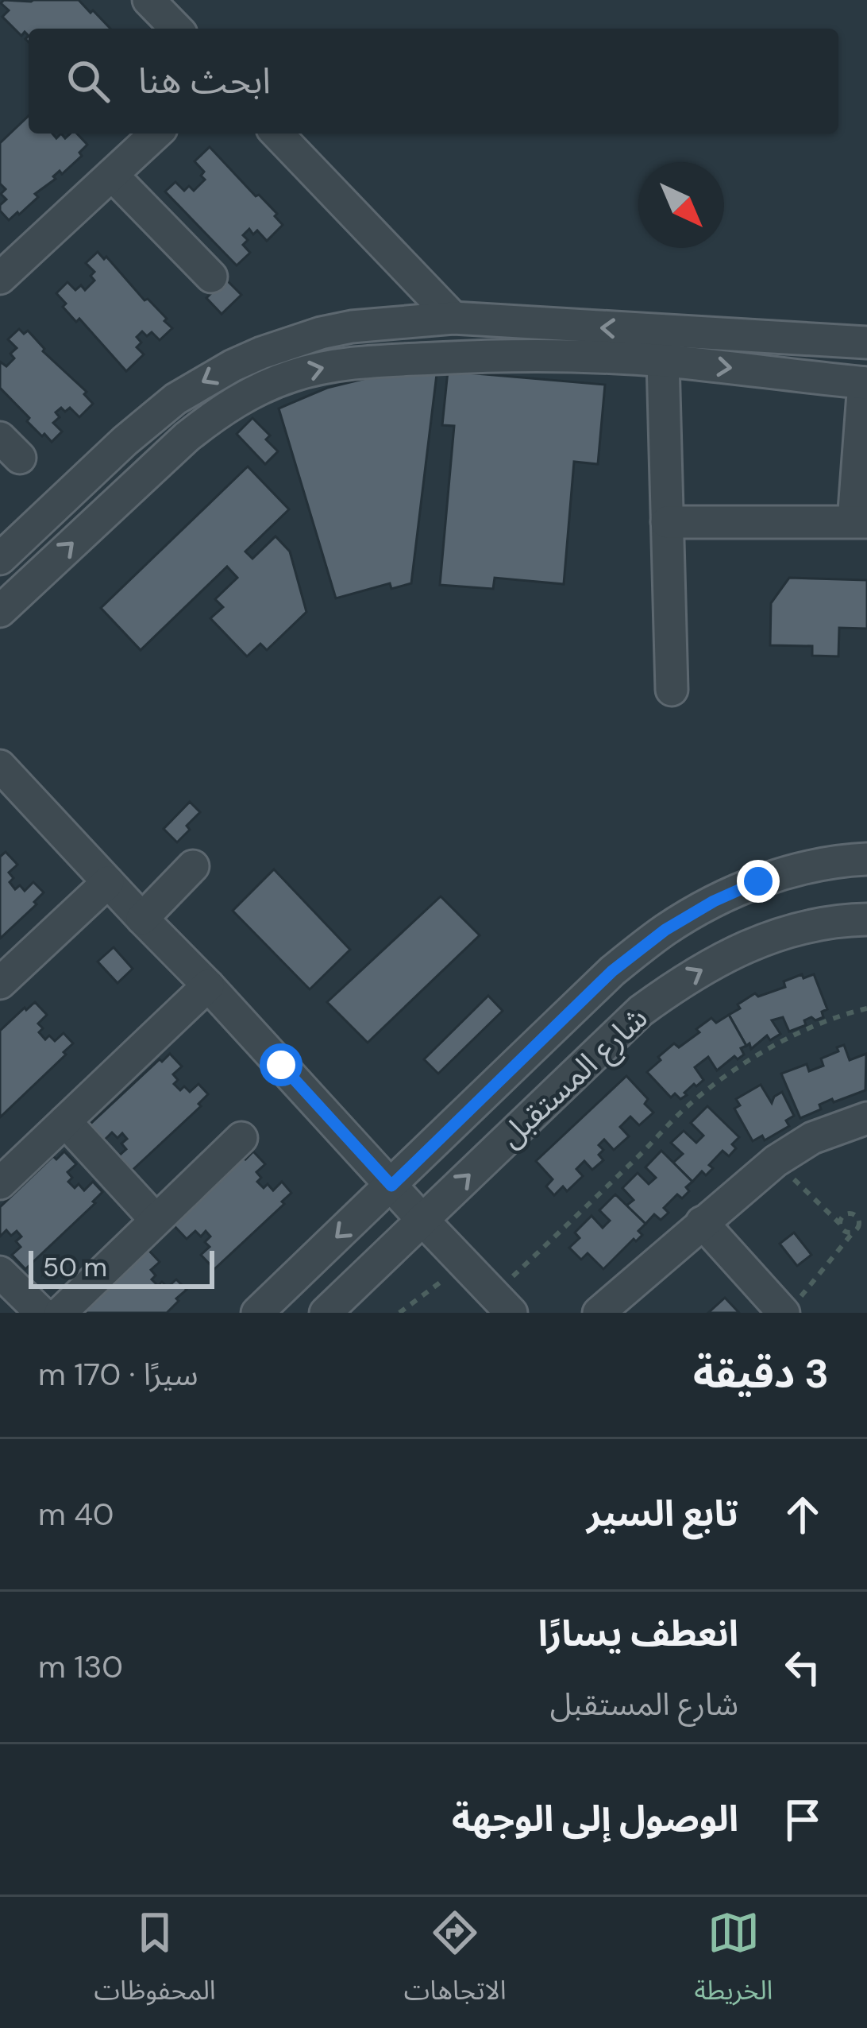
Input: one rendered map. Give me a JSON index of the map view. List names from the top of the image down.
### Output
{
  "streets": {
    "street": ["شارع المستقبل"]
  },
  "scale_bar": "50 m",
  "north": "bottom right",
  "page": {
    "search": "ابحث هنا",
    "scale": "50 m",
    "heading": ["3 دقيقة", "سيرًا · 170 m"],
    "list": [
      ["تابع السير", "40 m"],
      ["انعطف يسارًا", "شارع المستقبل", "130 m"],
      "الوصول إلى الوجهة"
    ],
    "nav": ["الخريطة", "الاتجاهات", "المحفوظات"]
  }
}
